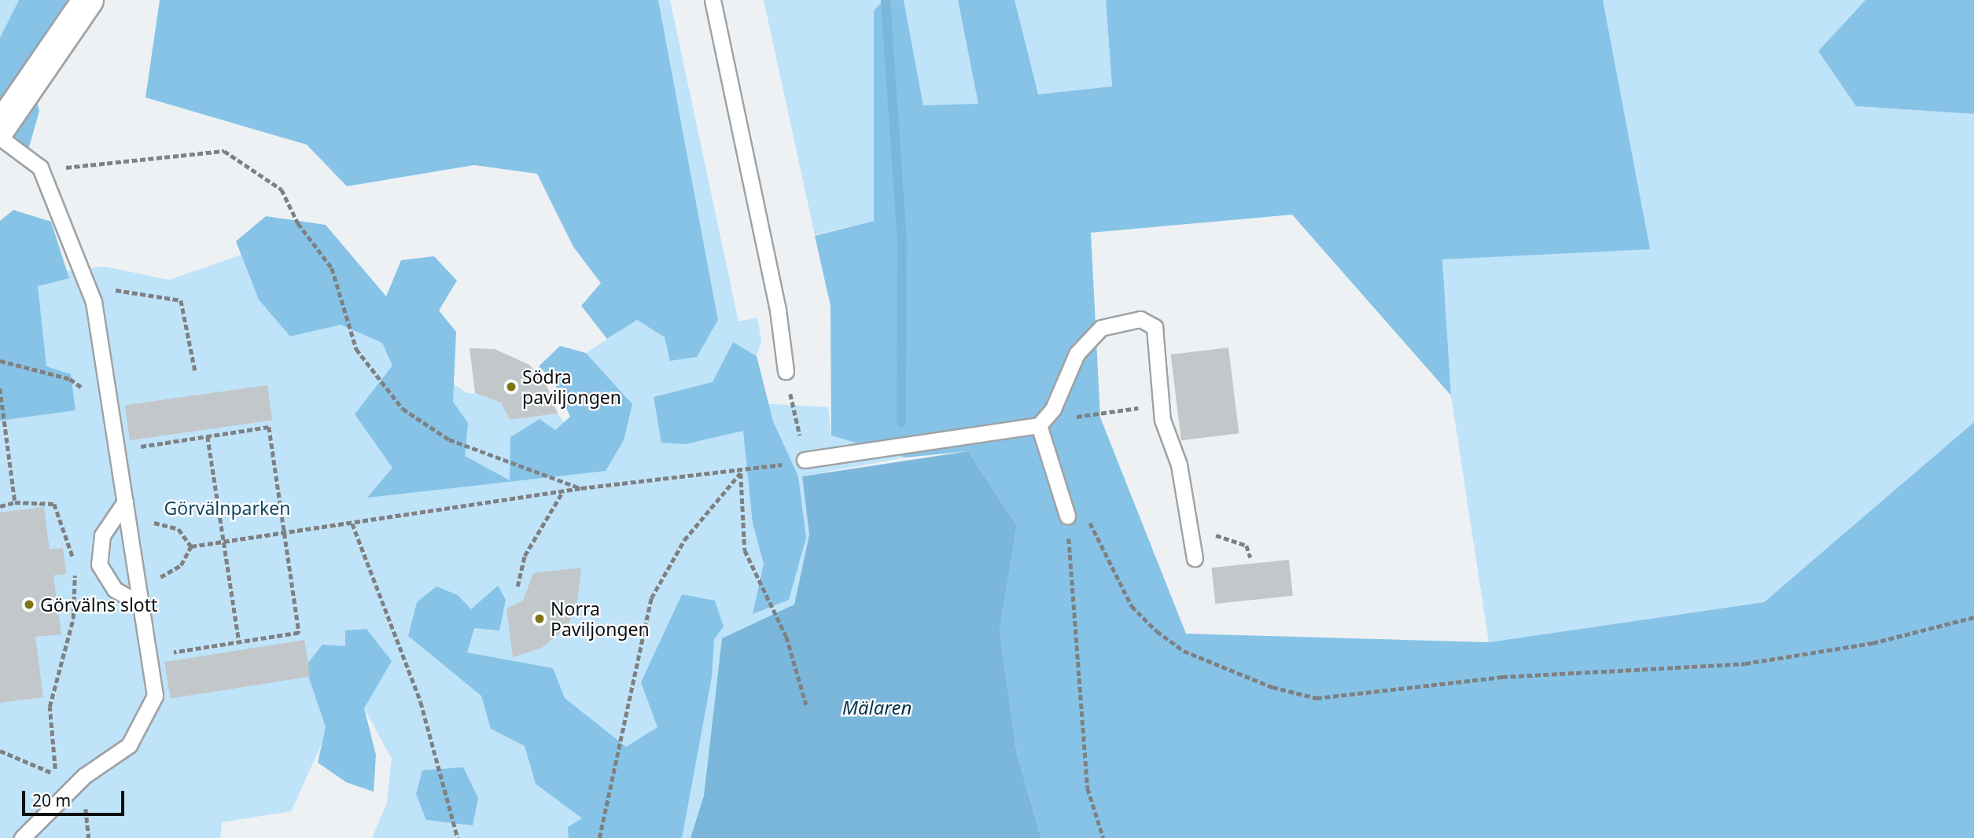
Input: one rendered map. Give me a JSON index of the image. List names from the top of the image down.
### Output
{
  "water": ["Mälaren"],
  "parks": ["Görvälnparken"],
  "places": ["Södra paviljongen", "Görvälns slott", "Norra Paviljongen"],
  "scale_bar": "20 m"
}
